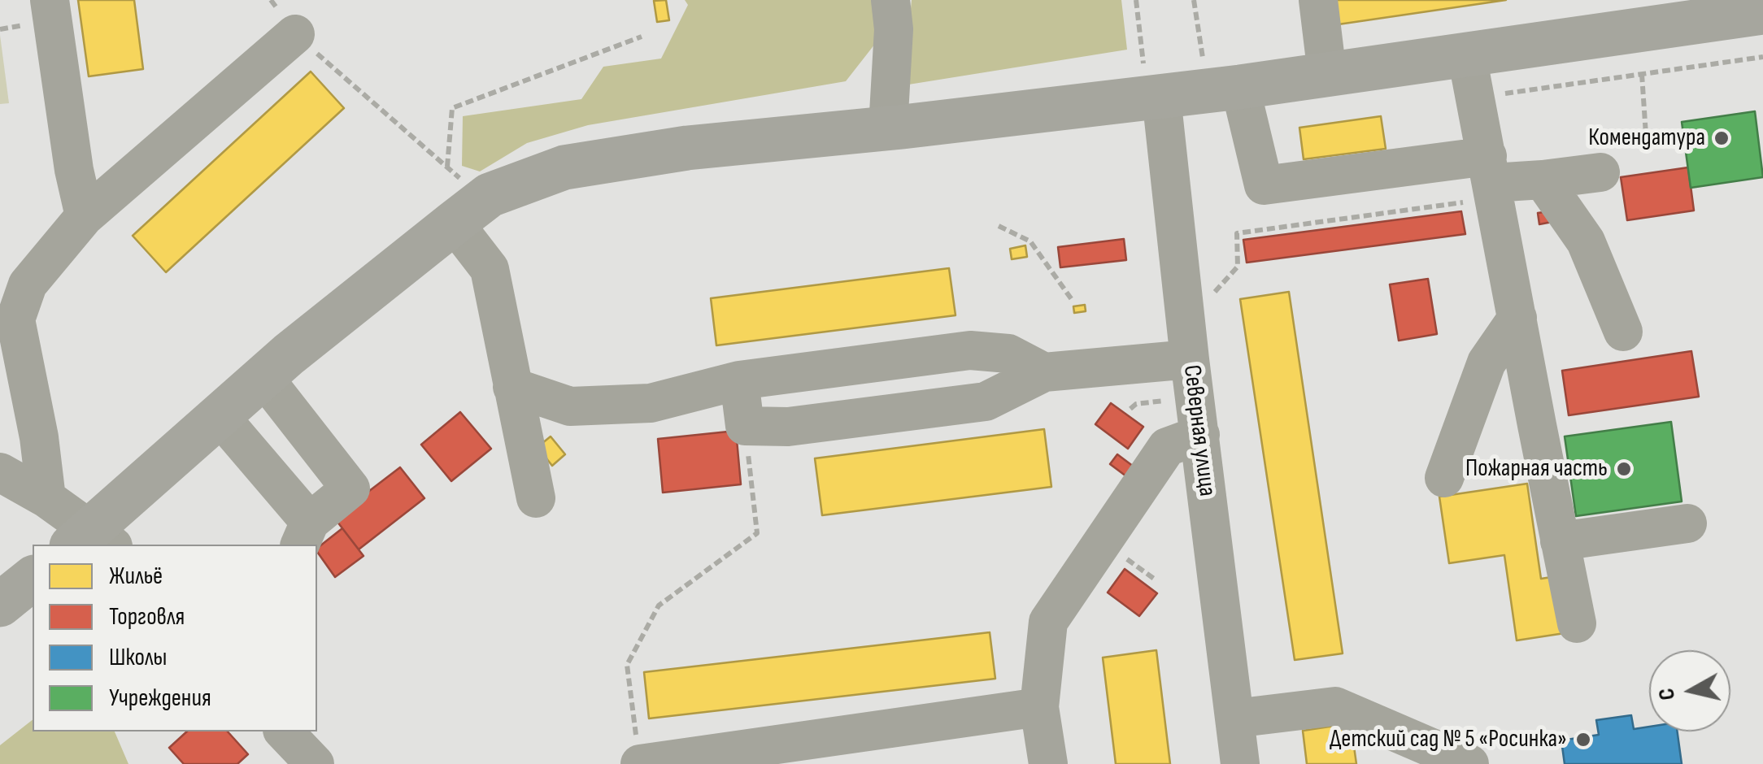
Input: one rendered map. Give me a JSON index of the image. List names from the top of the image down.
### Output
{
  "streets": {
    "street": ["Северная улица"]
  },
  "places": ["Комендатура", "Пожарная часть", "Детский сад № 5 «Росинка»"],
  "legend": [
    "Жильё",
    "Торговля",
    "Школы",
    "Учреждения"
  ],
  "north": "left"
}
